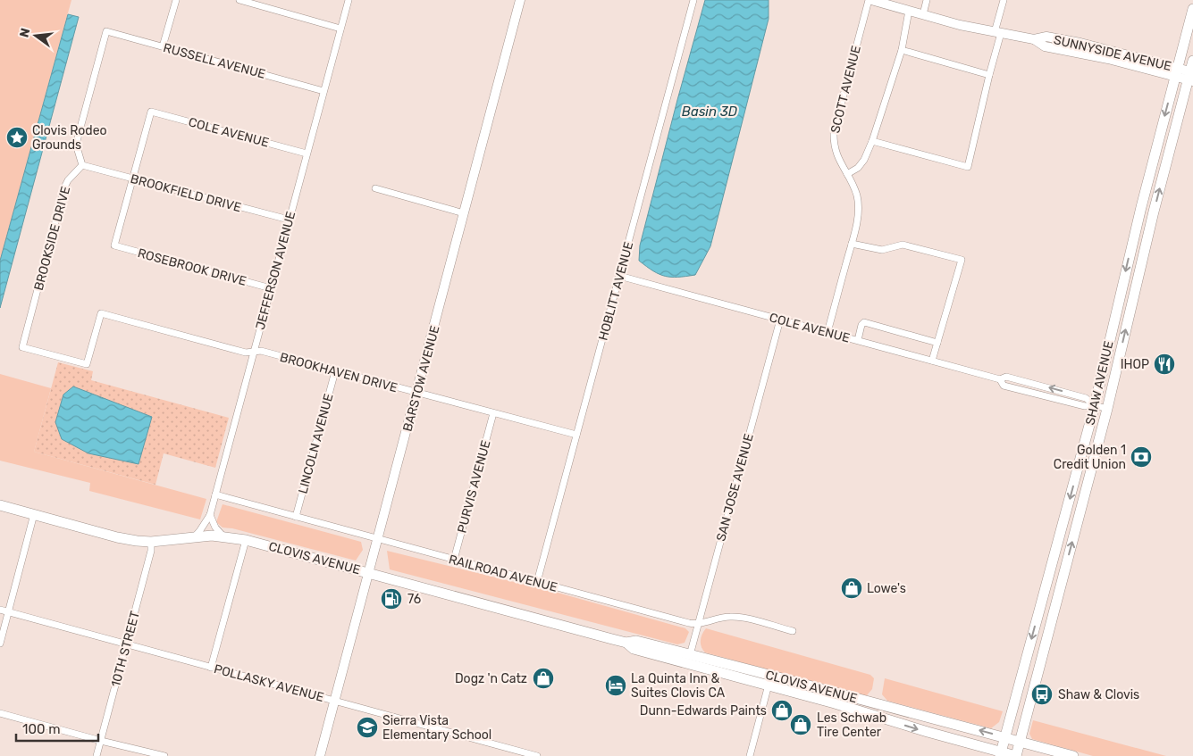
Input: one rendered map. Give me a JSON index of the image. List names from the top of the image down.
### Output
{
  "streets": {
    "main road": [
      "SUNNYSIDE AVENUE",
      "BARSTOW AVENUE",
      "SHAW AVENUE",
      "CLOVIS AVENUE"
    ],
    "street": [
      "RUSSELL AVENUE",
      "SCOTT AVENUE",
      "COLE AVENUE",
      "BROOKFIELD DRIVE",
      "BROOKSIDE DRIVE",
      "ROSEBROOK DRIVE",
      "JEFFERSON AVENUE",
      "HOBLITT AVENUE",
      "BROOKHAVEN DRIVE",
      "LINCOLN AVENUE",
      "PURVIS AVENUE",
      "SAN JOSE AVENUE",
      "RAILROAD AVENUE",
      "10TH STREET",
      "POLLASKY AVENUE"
    ]
  },
  "crossings": [
    ["SUNNYSIDE AVENUE", "SCOTT AVENUE"],
    ["SUNNYSIDE AVENUE", "SHAW AVENUE"],
    ["RUSSELL AVENUE", "BROOKFIELD DRIVE"],
    ["RUSSELL AVENUE", "BROOKSIDE DRIVE"],
    ["RUSSELL AVENUE", "JEFFERSON AVENUE"],
    ["SCOTT AVENUE", "COLE AVENUE"],
    ["COLE AVENUE", "BROOKFIELD DRIVE"],
    ["COLE AVENUE", "ROSEBROOK DRIVE"],
    ["COLE AVENUE", "JEFFERSON AVENUE"],
    ["COLE AVENUE", "HOBLITT AVENUE"],
    ["COLE AVENUE", "SHAW AVENUE"],
    ["COLE AVENUE", "SAN JOSE AVENUE"],
    ["BROOKFIELD DRIVE", "BROOKSIDE DRIVE"],
    ["BROOKFIELD DRIVE", "ROSEBROOK DRIVE"],
    ["BROOKFIELD DRIVE", "JEFFERSON AVENUE"],
    ["BROOKSIDE DRIVE", "BROOKHAVEN DRIVE"],
    ["ROSEBROOK DRIVE", "JEFFERSON AVENUE"],
    ["JEFFERSON AVENUE", "BROOKHAVEN DRIVE"],
    ["JEFFERSON AVENUE", "CLOVIS AVENUE"],
    ["JEFFERSON AVENUE", "RAILROAD AVENUE"],
    ["HOBLITT AVENUE", "BROOKHAVEN DRIVE"],
    ["HOBLITT AVENUE", "RAILROAD AVENUE"],
    ["BROOKHAVEN DRIVE", "BARSTOW AVENUE"],
    ["BROOKHAVEN DRIVE", "LINCOLN AVENUE"],
    ["BROOKHAVEN DRIVE", "PURVIS AVENUE"],
    ["BARSTOW AVENUE", "CLOVIS AVENUE"],
    ["BARSTOW AVENUE", "RAILROAD AVENUE"],
    ["BARSTOW AVENUE", "POLLASKY AVENUE"],
    ["SHAW AVENUE", "CLOVIS AVENUE"],
    ["LINCOLN AVENUE", "RAILROAD AVENUE"],
    ["PURVIS AVENUE", "RAILROAD AVENUE"],
    ["SAN JOSE AVENUE", "CLOVIS AVENUE"],
    ["SAN JOSE AVENUE", "RAILROAD AVENUE"],
    ["CLOVIS AVENUE", "10TH STREET"],
    ["10TH STREET", "POLLASKY AVENUE"]
  ],
  "water": ["Basin 3D"],
  "places": {
    "place": ["Clovis Rodeo Grounds"],
    "restaurant": ["IHOP"],
    "bank": ["Golden 1 Credit Union"],
    "shop": [
      "Lowe's",
      "Dogz 'n Catz",
      "Dunn-Edwards Paints",
      "Les Schwab Tire Center"
    ],
    "fuel station": ["76"],
    "hotel": ["La Quinta Inn & Suites Clovis CA"],
    "bus stop": ["Shaw & Clovis"],
    "school or university": ["Sierra Vista Elementary School"]
  },
  "scale_bar": "100 m",
  "north": "left"
}
